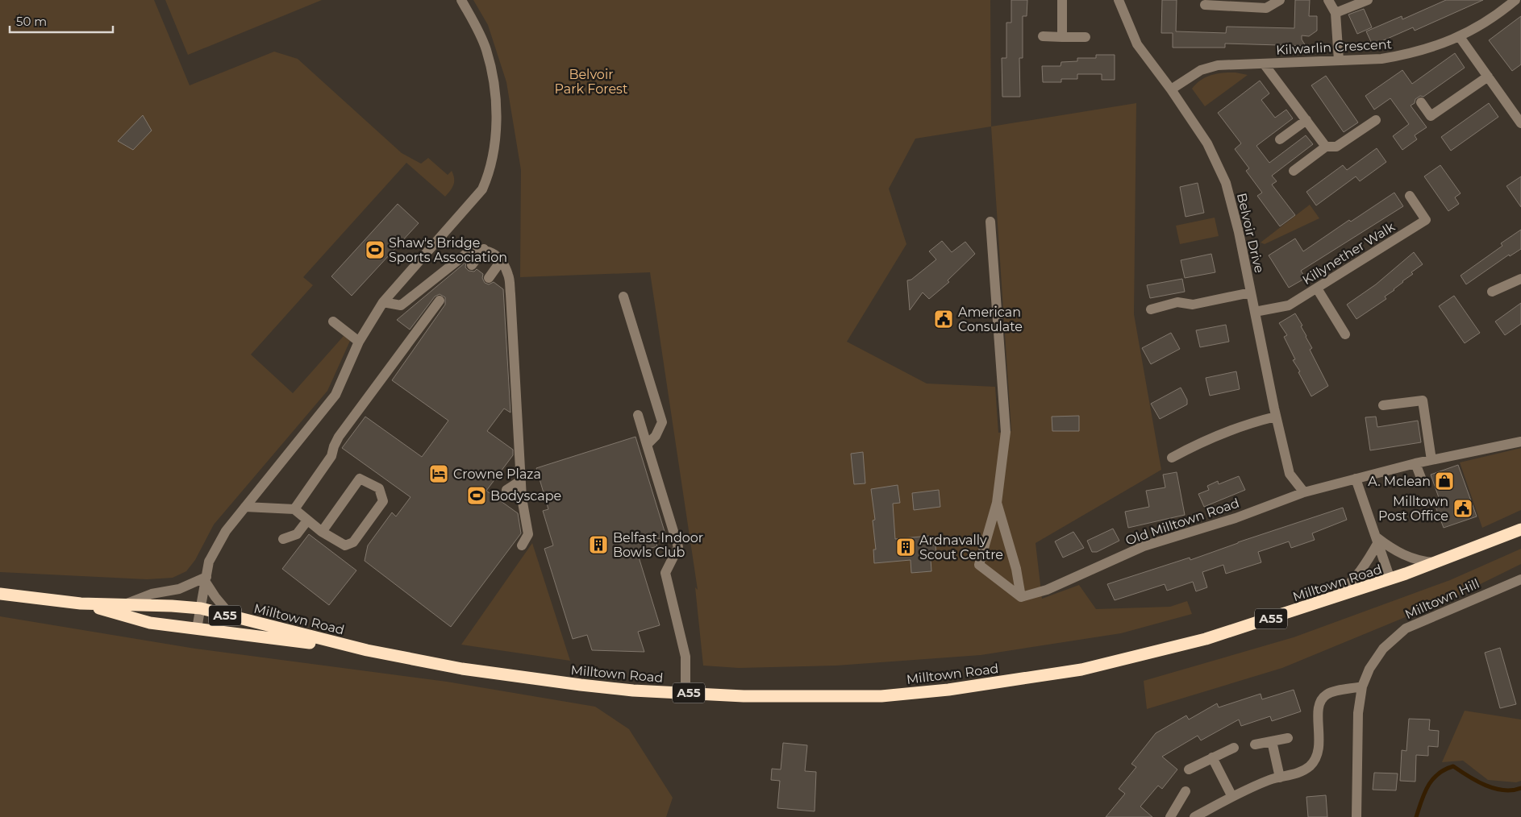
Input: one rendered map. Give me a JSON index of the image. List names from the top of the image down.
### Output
{
  "streets": {
    "highway": ["Milltown Road", "A55"],
    "street": [
      "Kilwarlin Crescent",
      "Belvoir Drive",
      "Killynether Walk",
      "Old Milltown Road",
      "Milltown Hill"
    ]
  },
  "crossings": [
    ["Kilwarlin Crescent", "Belvoir Drive"],
    ["Belvoir Drive", "Killynether Walk"],
    ["Belvoir Drive", "Old Milltown Road"]
  ],
  "parks": ["Belvoir Park Forest"],
  "places": {
    "sports": ["Shaw's Bridge Sports Association", "Bodyscape"],
    "public building": ["American Consulate", "Milltown Post Office"],
    "hotel": ["Crowne Plaza"],
    "shop": ["A. Mclean"],
    "building": ["Belfast Indoor Bowls Club", "Ardnavally Scout Centre"]
  },
  "scale_bar": "50 m"
}
